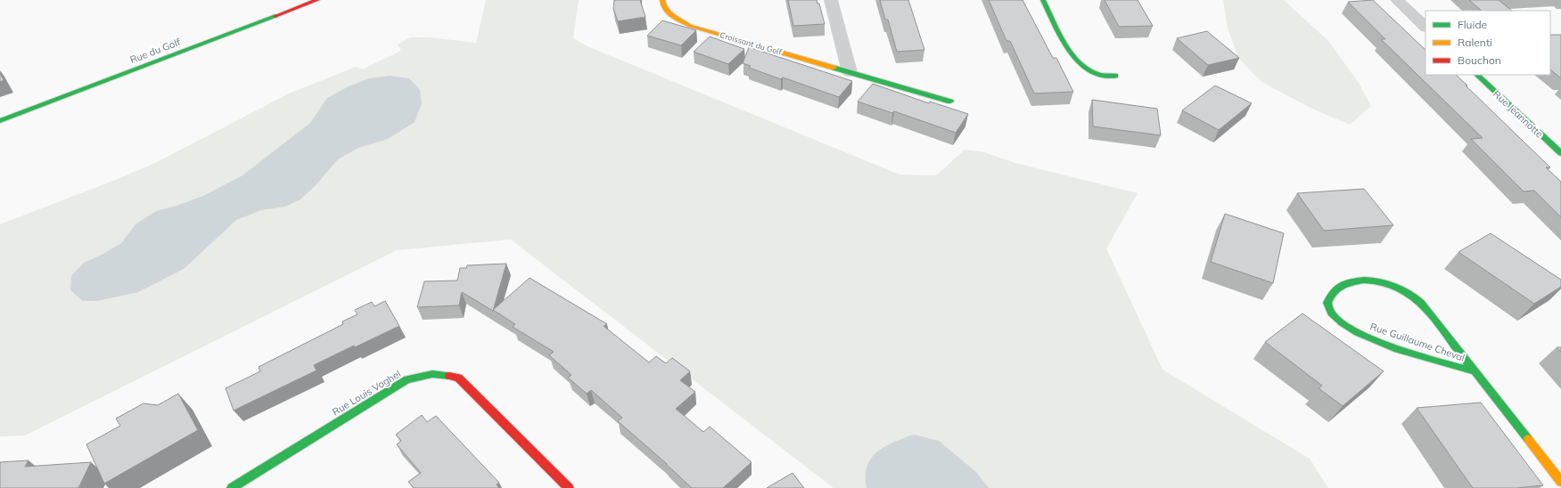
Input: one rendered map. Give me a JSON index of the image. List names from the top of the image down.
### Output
{
  "streets": {
    "street": [
      "Croissant du Golf",
      "Rue du Golf",
      "Rue Jeannotte",
      "Rue Guillaume Cheval",
      "Rue Louis Voghel"
    ]
  },
  "legend": ["Fluide", "Ralenti", "Bouchon"]
}
